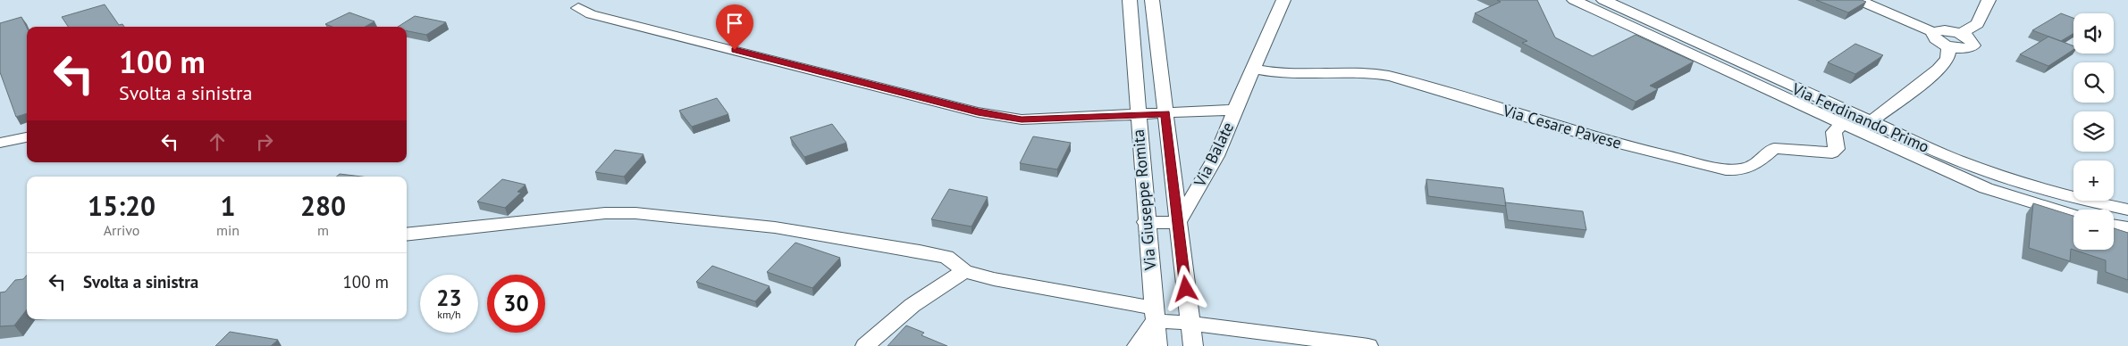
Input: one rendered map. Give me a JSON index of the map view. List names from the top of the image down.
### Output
{
  "streets": {
    "street": [
      "Via Ferdinando Primo",
      "Via Cesare Pavese",
      "Via Balate",
      "Via Giuseppe Romita"
    ]
  },
  "crossings": [
    ["Via Ferdinando Primo", "Via Cesare Pavese"],
    ["Via Cesare Pavese", "Via Balate"],
    ["Via Balate", "Via Giuseppe Romita"]
  ],
  "page": {
    "map_buttons": ["+", "−"],
    "turn": ["100 m", "Svolta a sinistra"],
    "eta": [
      "15:20",
      "Arrivo",
      "1",
      "min",
      "280",
      "m"
    ],
    "list": [
      {
        "name": "Svolta a sinistra",
        "value": "100 m"
      }
    ],
    "speed": "23 km/h",
    "limit": "30"
  }
}
